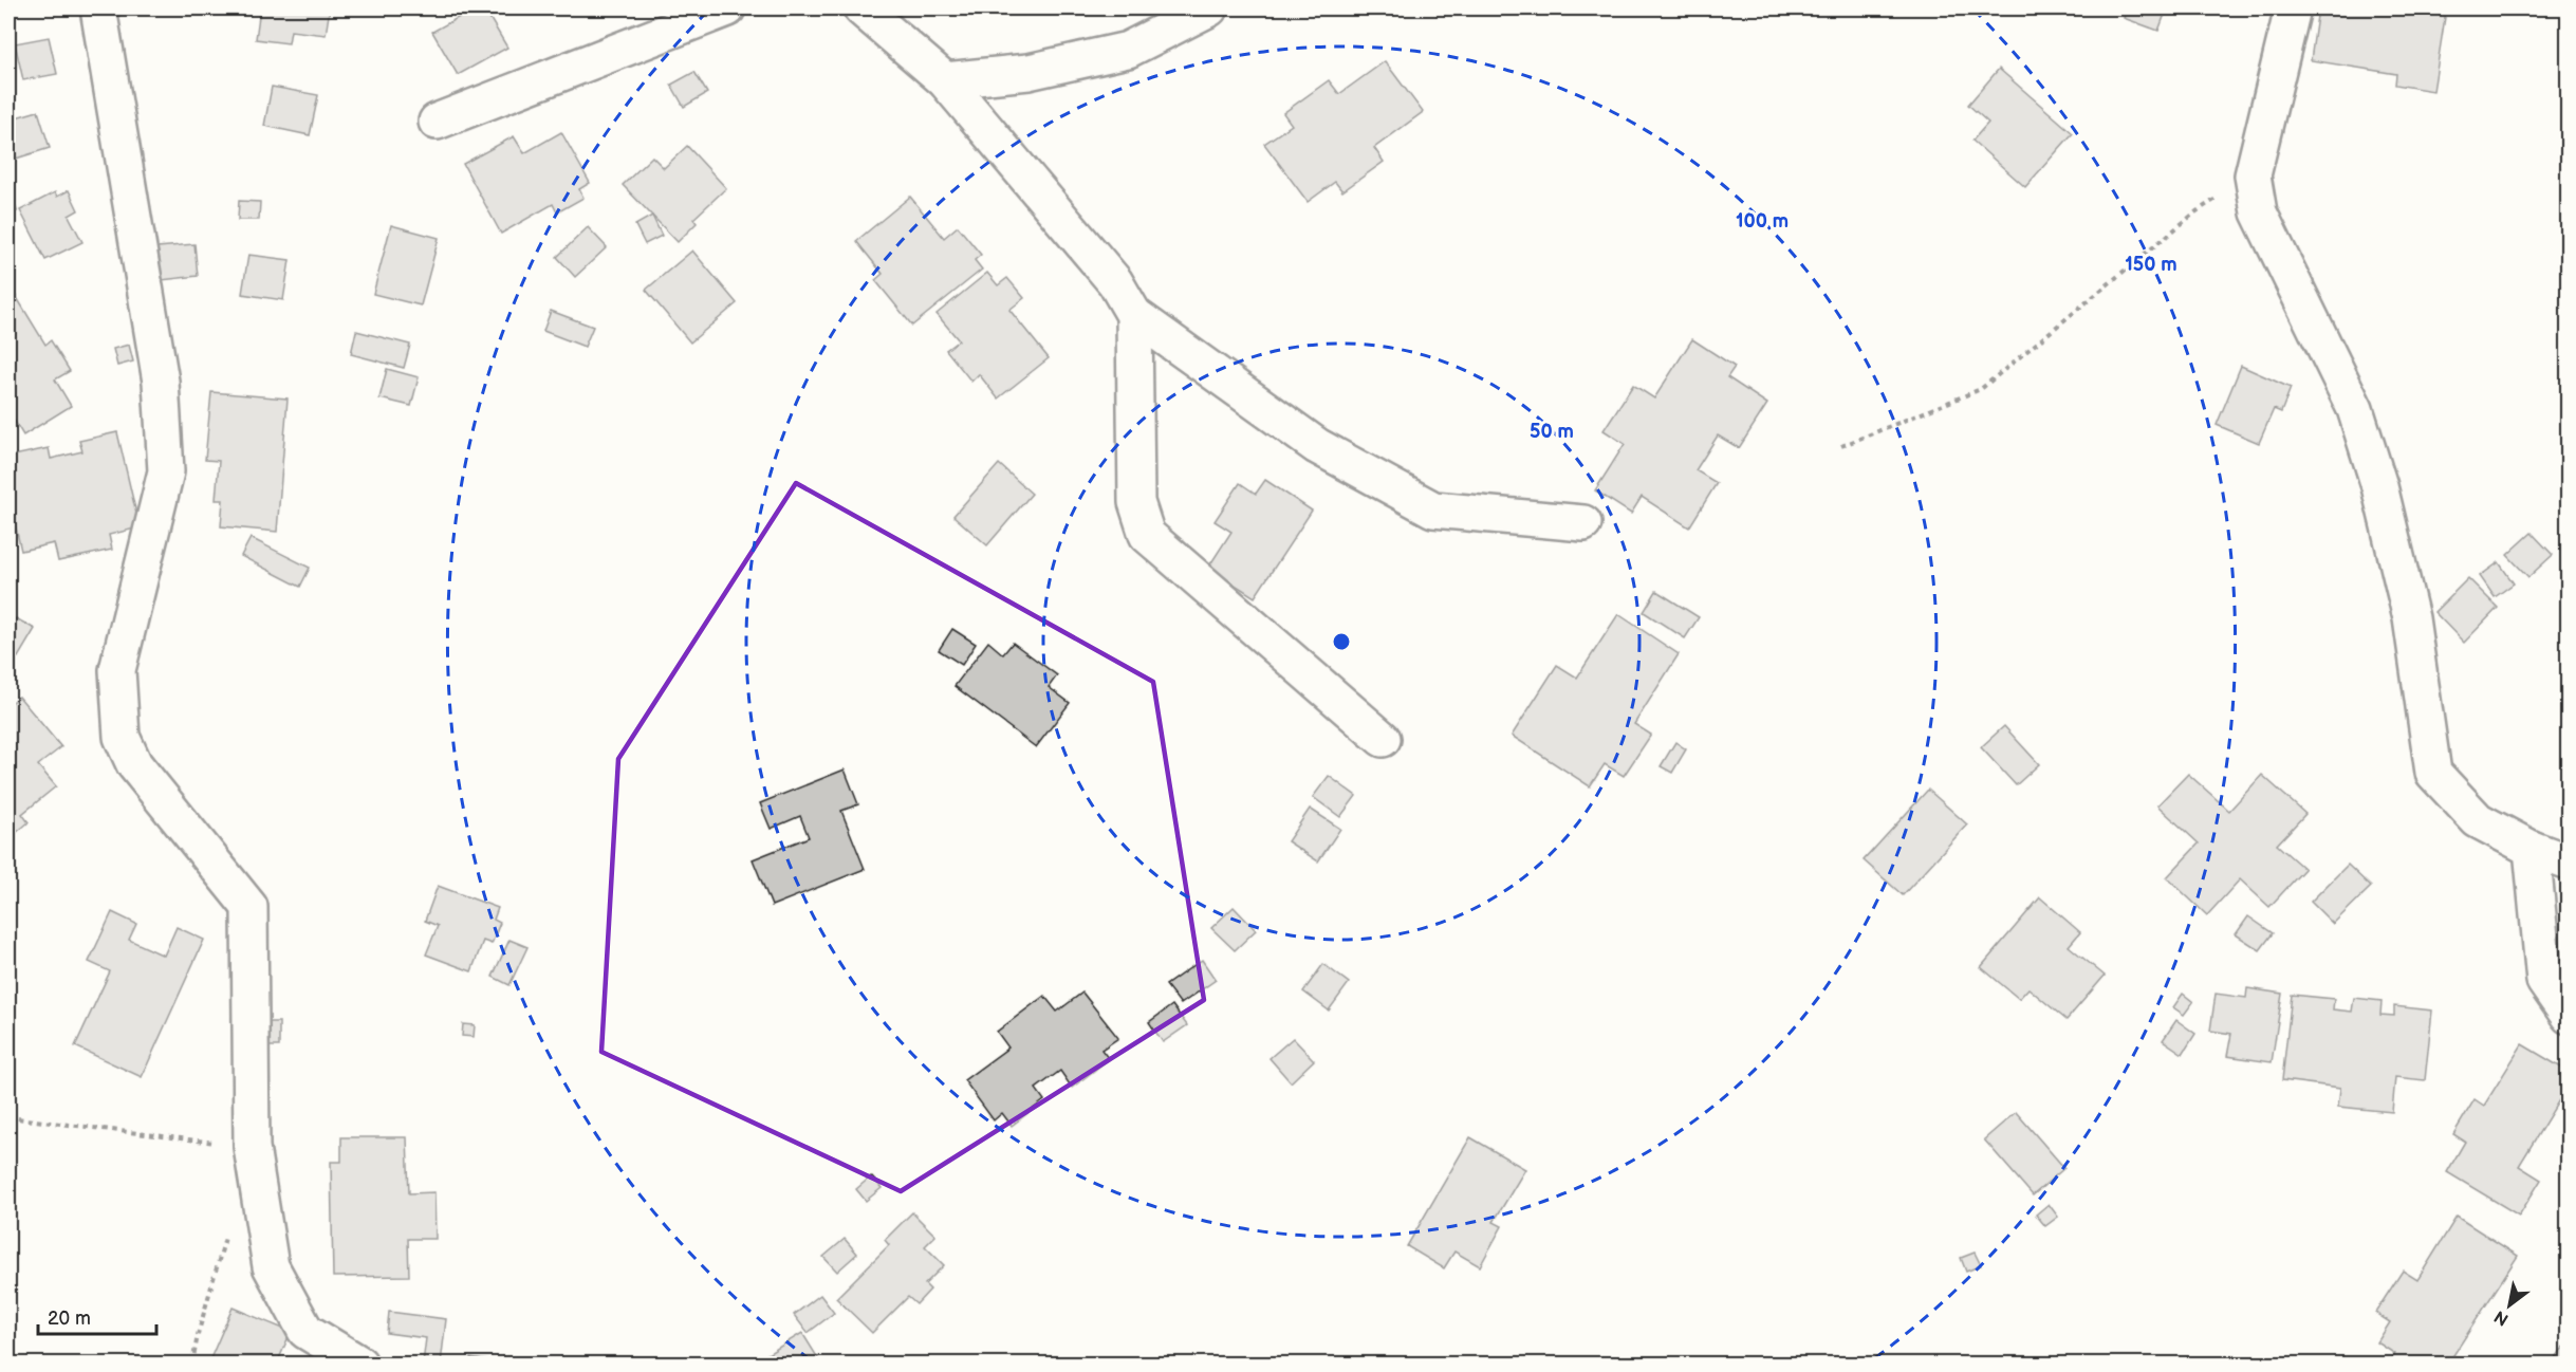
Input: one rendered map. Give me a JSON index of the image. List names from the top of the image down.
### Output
{
  "scale_bar": "20 m",
  "north": "bottom left",
  "rings": ["100 m", "150 m", "50 m"]
}
